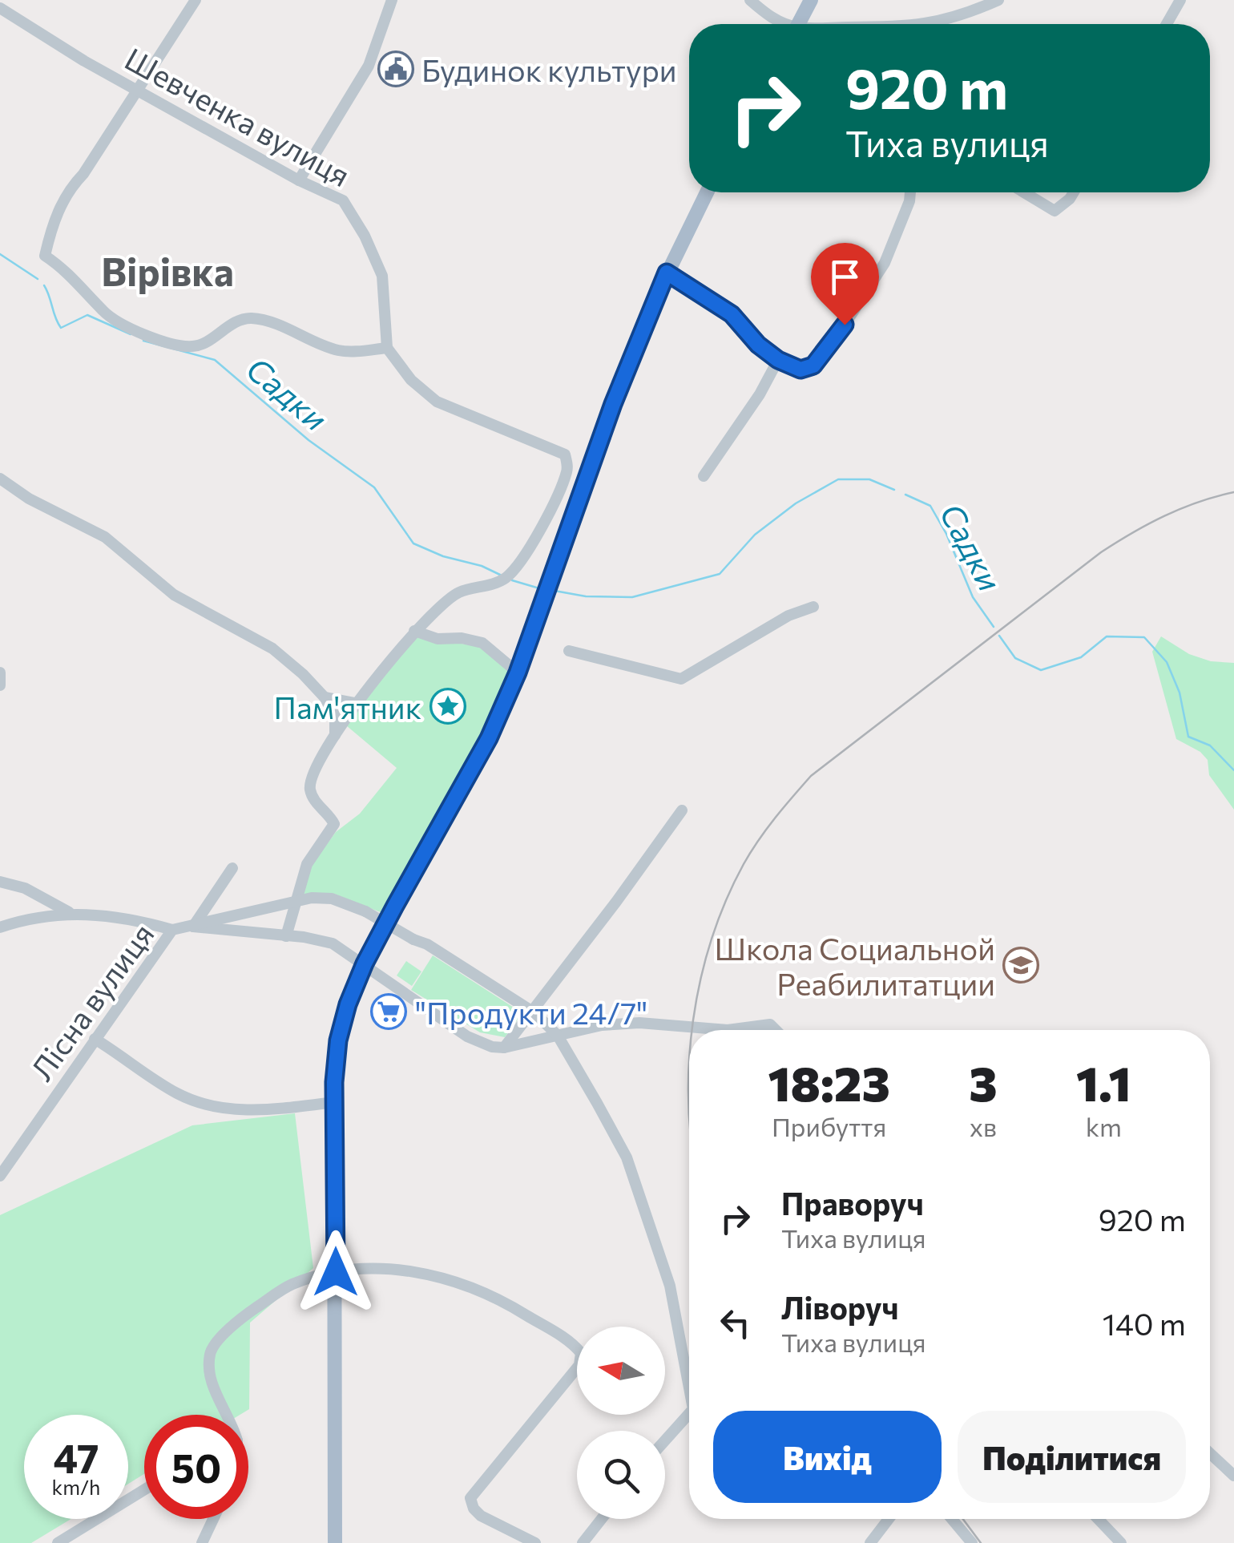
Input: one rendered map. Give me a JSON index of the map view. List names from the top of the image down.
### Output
{
  "streets": {
    "street": ["Шевченка вулиця", "Лісна вулиця"]
  },
  "districts": ["Вірівка"],
  "water": ["Садки"],
  "places": {
    "public building": ["Будинок культури"],
    "place": ["Пам'ятник"],
    "school or university": ["Школа Социальной Реабилитатции"],
    "supermarket": ["\"Продукти 24/7\""]
  },
  "north": "left",
  "page": {
    "turn": ["920 m", "Тиха вулиця"],
    "eta": [
      "18:23",
      "Прибуття",
      "3",
      "хв",
      "1.1",
      "km"
    ],
    "list": [
      {
        "name": "Праворуч",
        "note": "Тиха вулиця",
        "value": "920 m"
      },
      {
        "name": "Ліворуч",
        "note": "Тиха вулиця",
        "value": "140 m"
      }
    ],
    "buttons": ["Вихід", "Поділитися"],
    "speed": "47 km/h",
    "limit": "50"
  }
}
